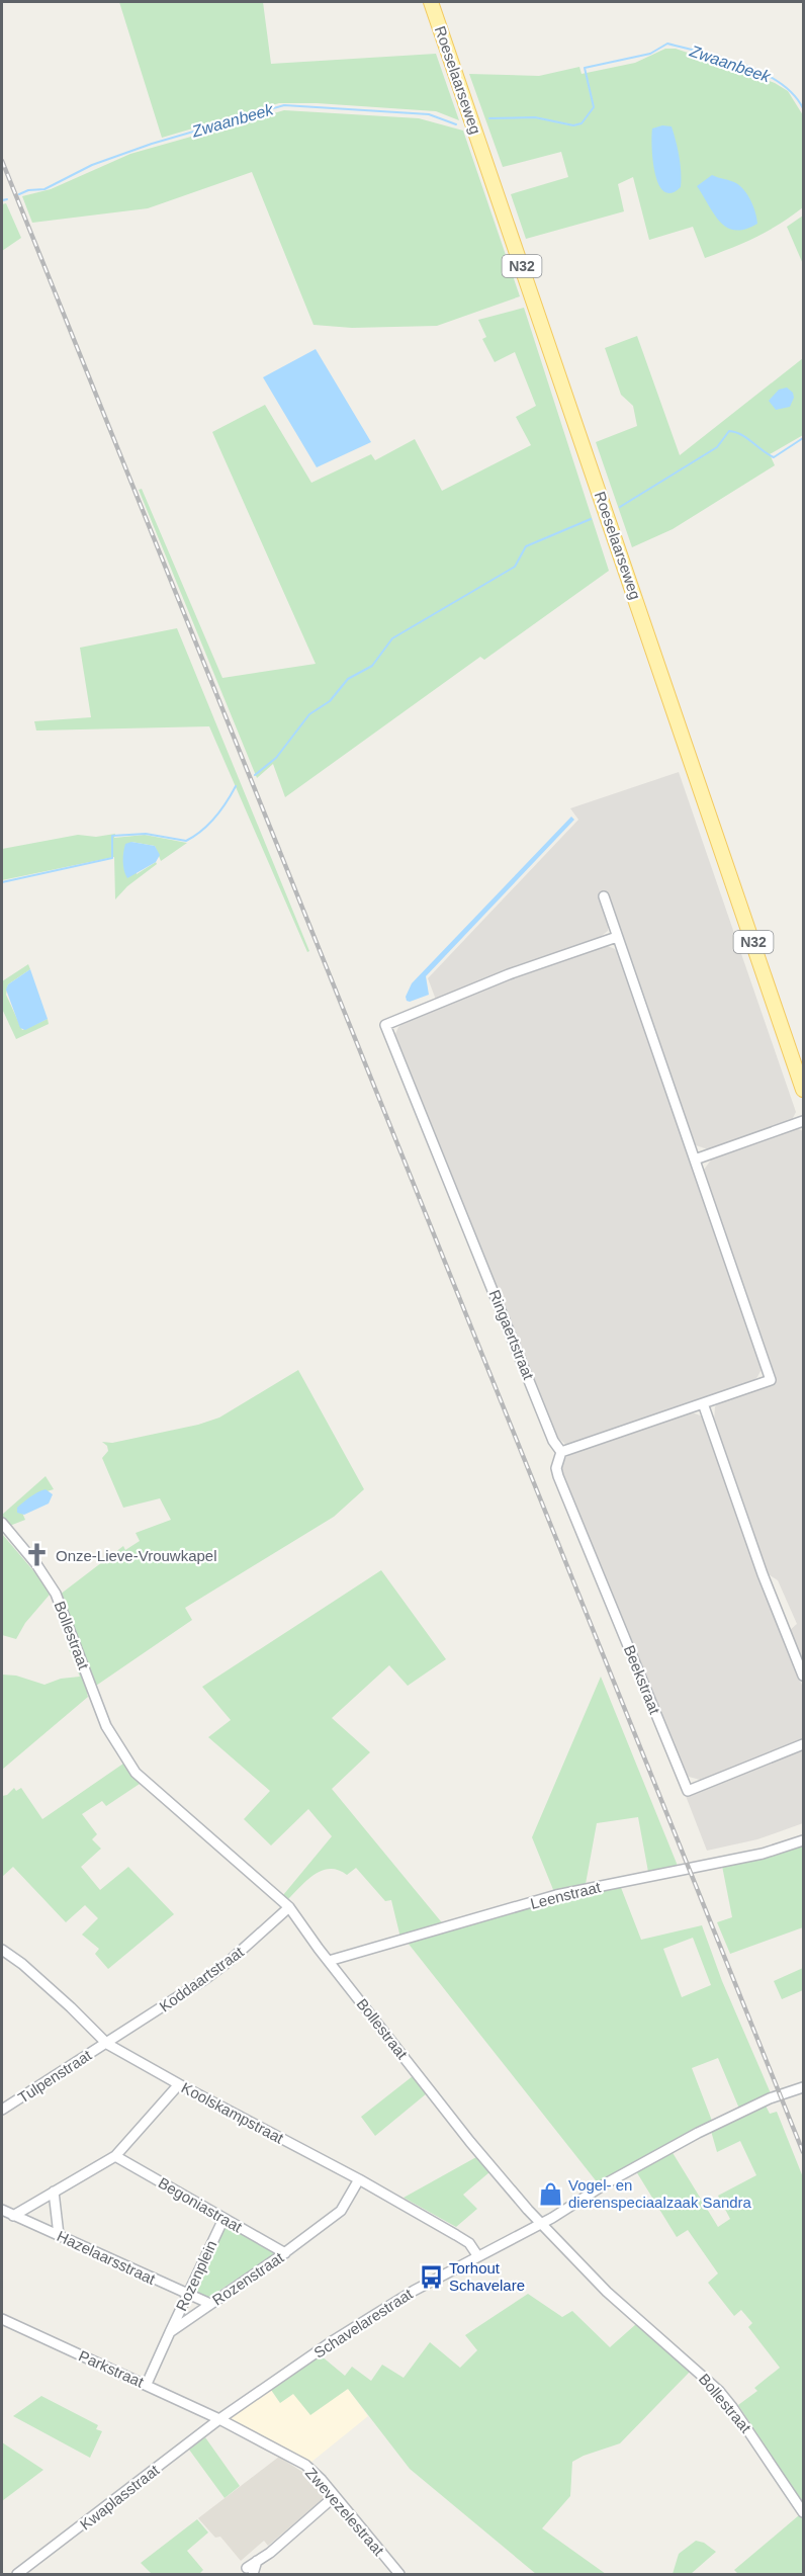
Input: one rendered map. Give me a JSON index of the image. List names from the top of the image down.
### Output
{
  "streets": {
    "main road": ["Roeselaarseweg", "N32"],
    "street": [
      "Ringaertstraat",
      "Bollestraat",
      "Beekstraat",
      "Leenstraat",
      "Koddaartstraat",
      "Tulpenstraat",
      "Koolskampstraat",
      "Begoniastraat",
      "Hazelaarsstraat",
      "Rozenplein",
      "Rozenstraat",
      "Schavelarestraat",
      "Parkstraat",
      "Kwaplasstraat",
      "Zwevezelestraat"
    ]
  },
  "crossings": [
    ["Ringaertstraat", "Beekstraat"],
    ["Bollestraat", "Leenstraat"],
    ["Bollestraat", "Koddaartstraat"],
    ["Bollestraat", "Schavelarestraat"],
    ["Koddaartstraat", "Tulpenstraat"],
    ["Koddaartstraat", "Koolskampstraat"],
    ["Tulpenstraat", "Koolskampstraat"],
    ["Koolskampstraat", "Rozenstraat"],
    ["Koolskampstraat", "Schavelarestraat"],
    ["Begoniastraat", "Rozenplein"],
    ["Begoniastraat", "Rozenstraat"],
    ["Hazelaarsstraat", "Rozenplein"],
    ["Hazelaarsstraat", "Rozenstraat"],
    ["Rozenplein", "Rozenstraat"],
    ["Schavelarestraat", "Parkstraat"],
    ["Schavelarestraat", "Kwaplasstraat"],
    ["Schavelarestraat", "Zwevezelestraat"],
    ["Parkstraat", "Kwaplasstraat"],
    ["Parkstraat", "Zwevezelestraat"],
    ["Kwaplasstraat", "Zwevezelestraat"]
  ],
  "water": ["Zwaanbeek"],
  "places": {
    "church": ["Onze-Lieve-Vrouwkapel"],
    "shop": ["Vogel- en dierenspeciaalzaak Sandra"],
    "bus stop": ["Torhout Schavelare"]
  }
}
